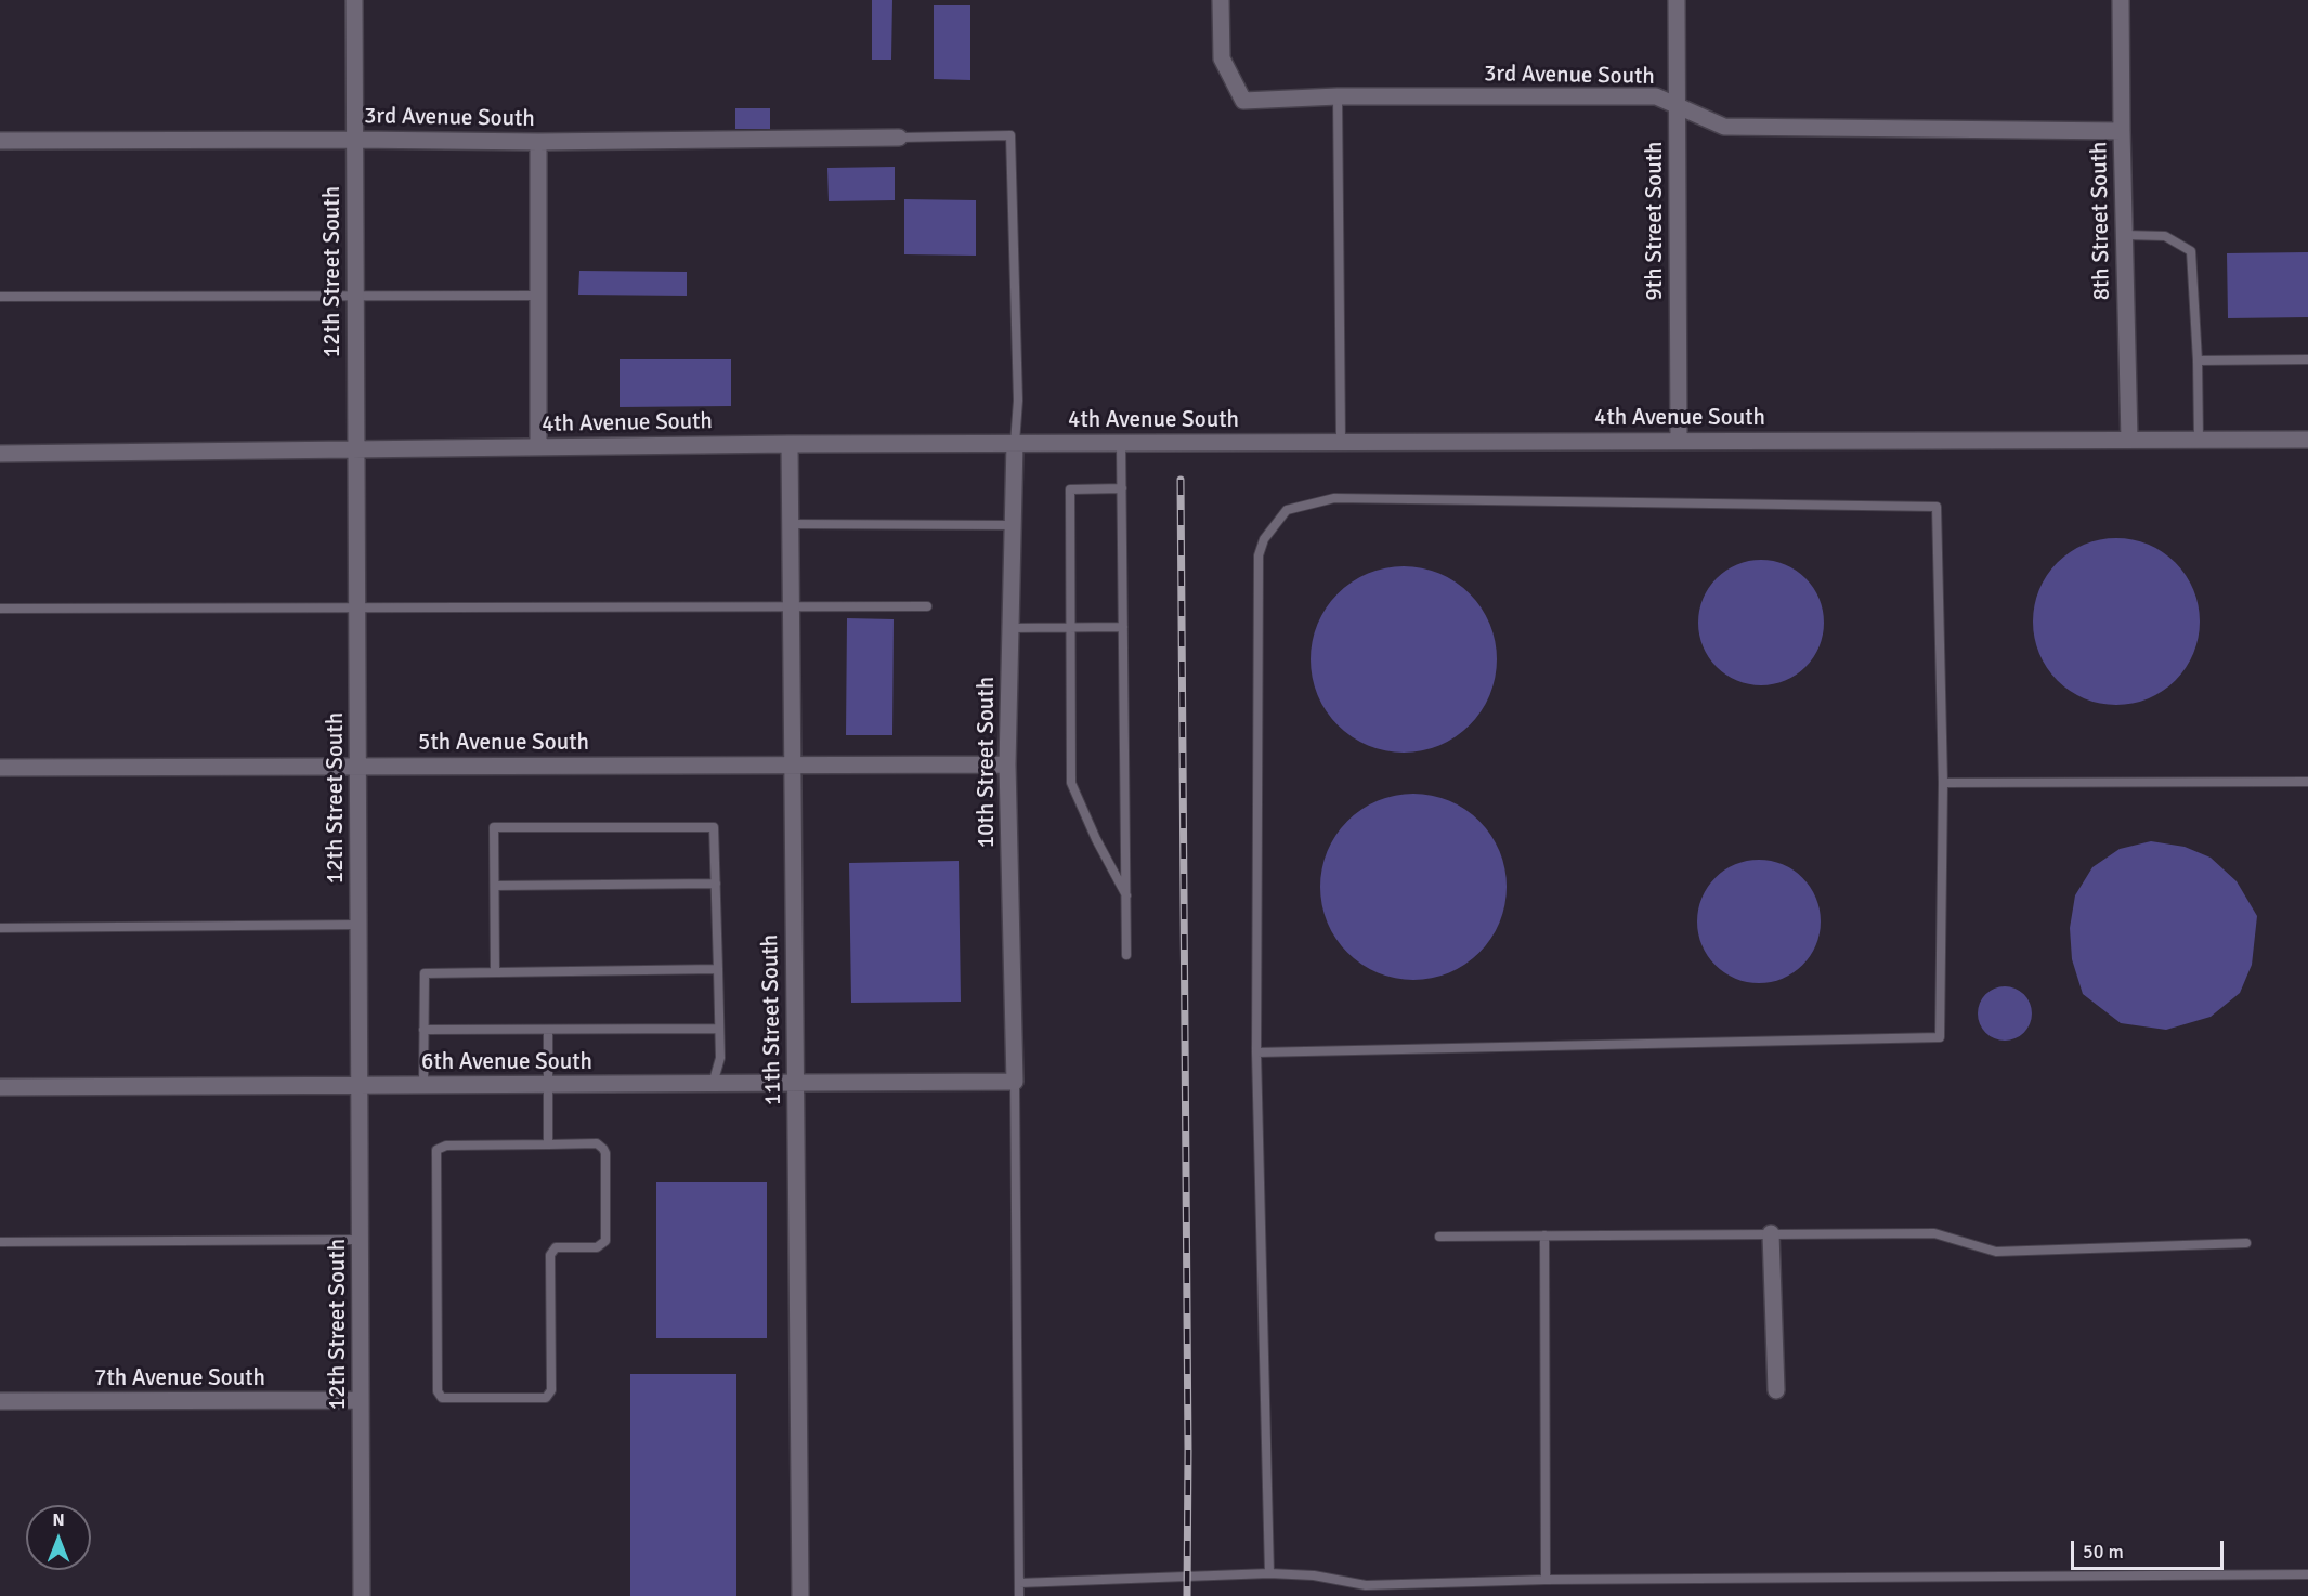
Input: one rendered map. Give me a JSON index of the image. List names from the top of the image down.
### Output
{
  "streets": {
    "street": [
      "3rd Avenue South",
      "9th Street South",
      "8th Street South",
      "12th Street South",
      "4th Avenue South",
      "5th Avenue South",
      "10th Street South",
      "11th Street South",
      "6th Avenue South",
      "7th Avenue South"
    ]
  },
  "crossings": [
    ["3rd Avenue South", "9th Street South"],
    ["3rd Avenue South", "8th Street South"],
    ["3rd Avenue South", "12th Street South"],
    ["9th Street South", "4th Avenue South"],
    ["8th Street South", "4th Avenue South"],
    ["12th Street South", "4th Avenue South"],
    ["12th Street South", "5th Avenue South"],
    ["12th Street South", "6th Avenue South"],
    ["12th Street South", "7th Avenue South"],
    ["4th Avenue South", "10th Street South"],
    ["4th Avenue South", "11th Street South"],
    ["5th Avenue South", "10th Street South"],
    ["5th Avenue South", "11th Street South"],
    ["10th Street South", "6th Avenue South"],
    ["11th Street South", "6th Avenue South"]
  ],
  "scale_bar": "50 m",
  "north": "top"
}
